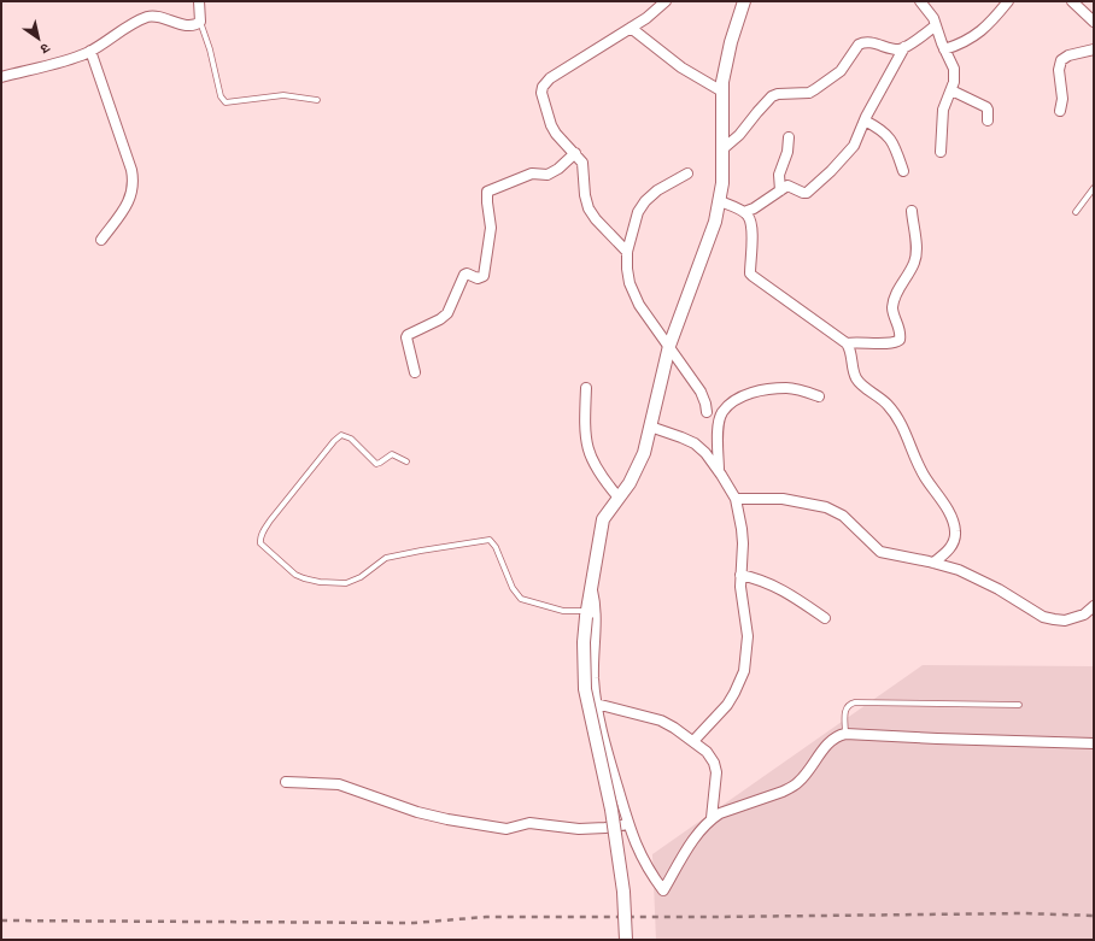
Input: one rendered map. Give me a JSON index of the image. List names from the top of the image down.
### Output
{
  "north": "bottom right"
}
